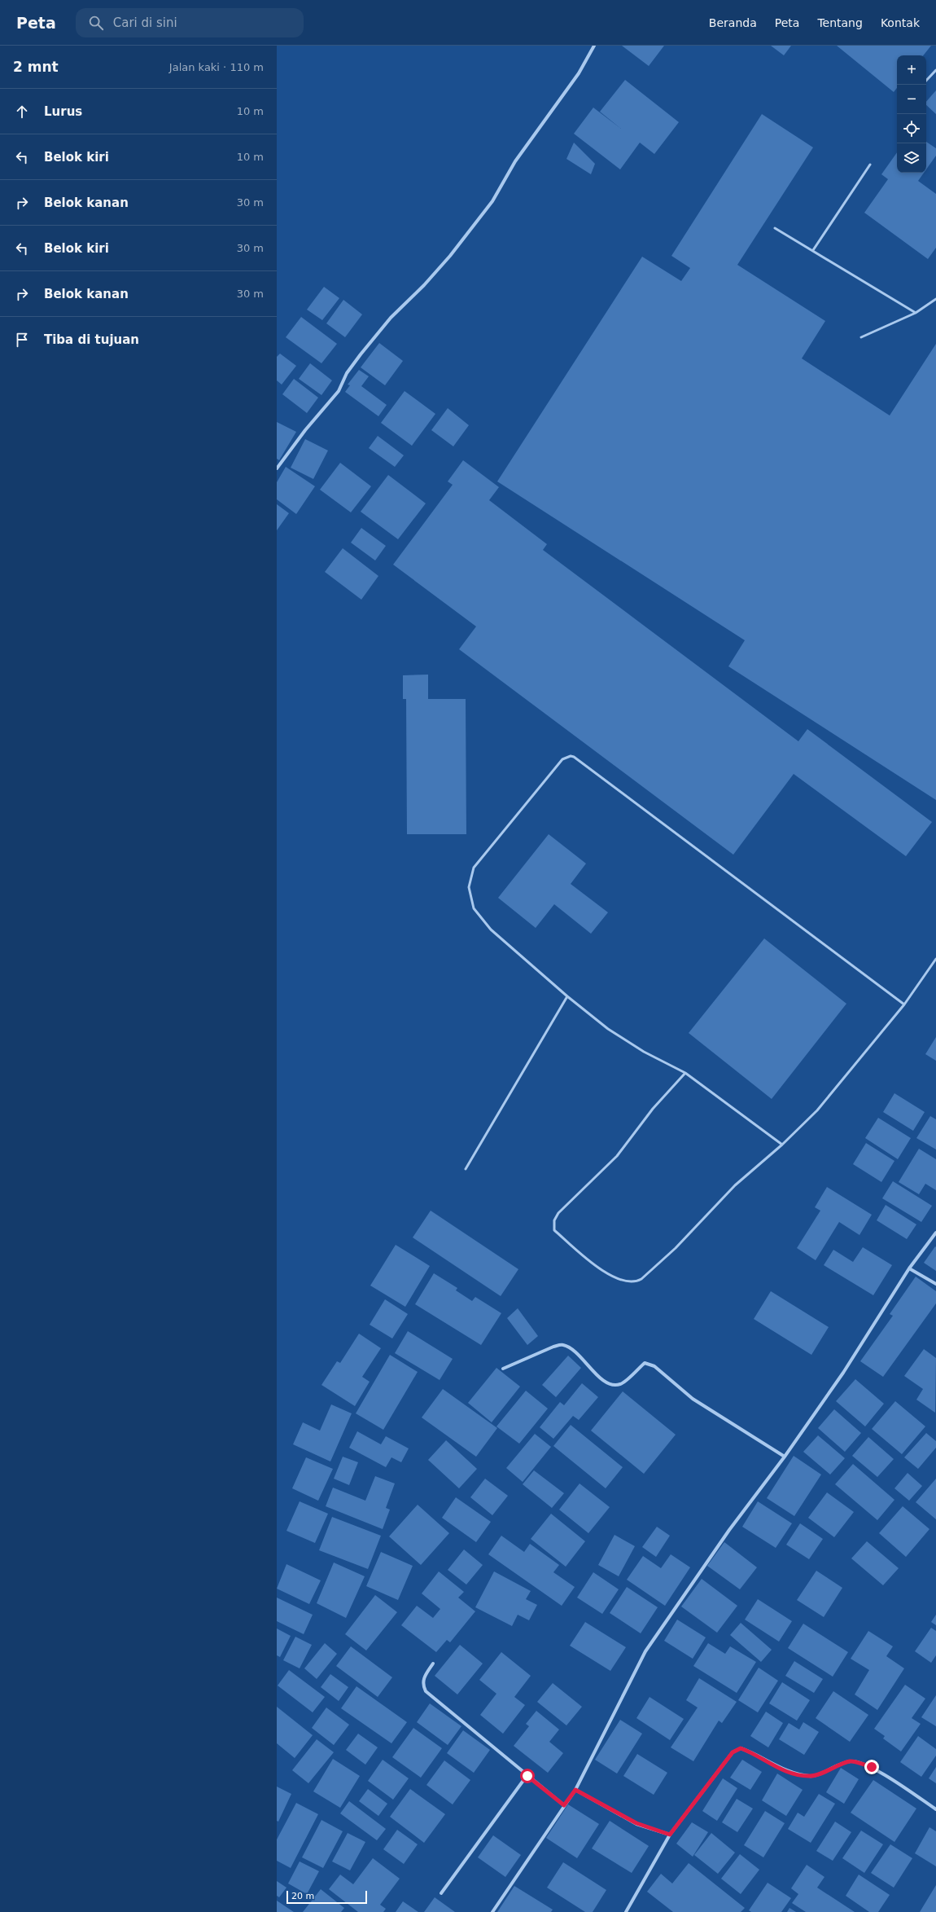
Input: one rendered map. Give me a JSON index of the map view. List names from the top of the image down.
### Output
{
  "scale_bar": "20 m",
  "page": {
    "header": "Peta",
    "search": "Cari di sini",
    "nav": [
      "Beranda",
      "Peta",
      "Tentang",
      "Kontak"
    ],
    "heading": ["2 mnt", "Jalan kaki · 110 m"],
    "map_buttons": ["+", "−"],
    "list": [
      ["Lurus", "10 m"],
      ["Belok kiri", "10 m"],
      ["Belok kanan", "30 m"],
      ["Belok kiri", "30 m"],
      ["Belok kanan", "30 m"],
      "Tiba di tujuan"
    ],
    "scale": "20 m"
  }
}
